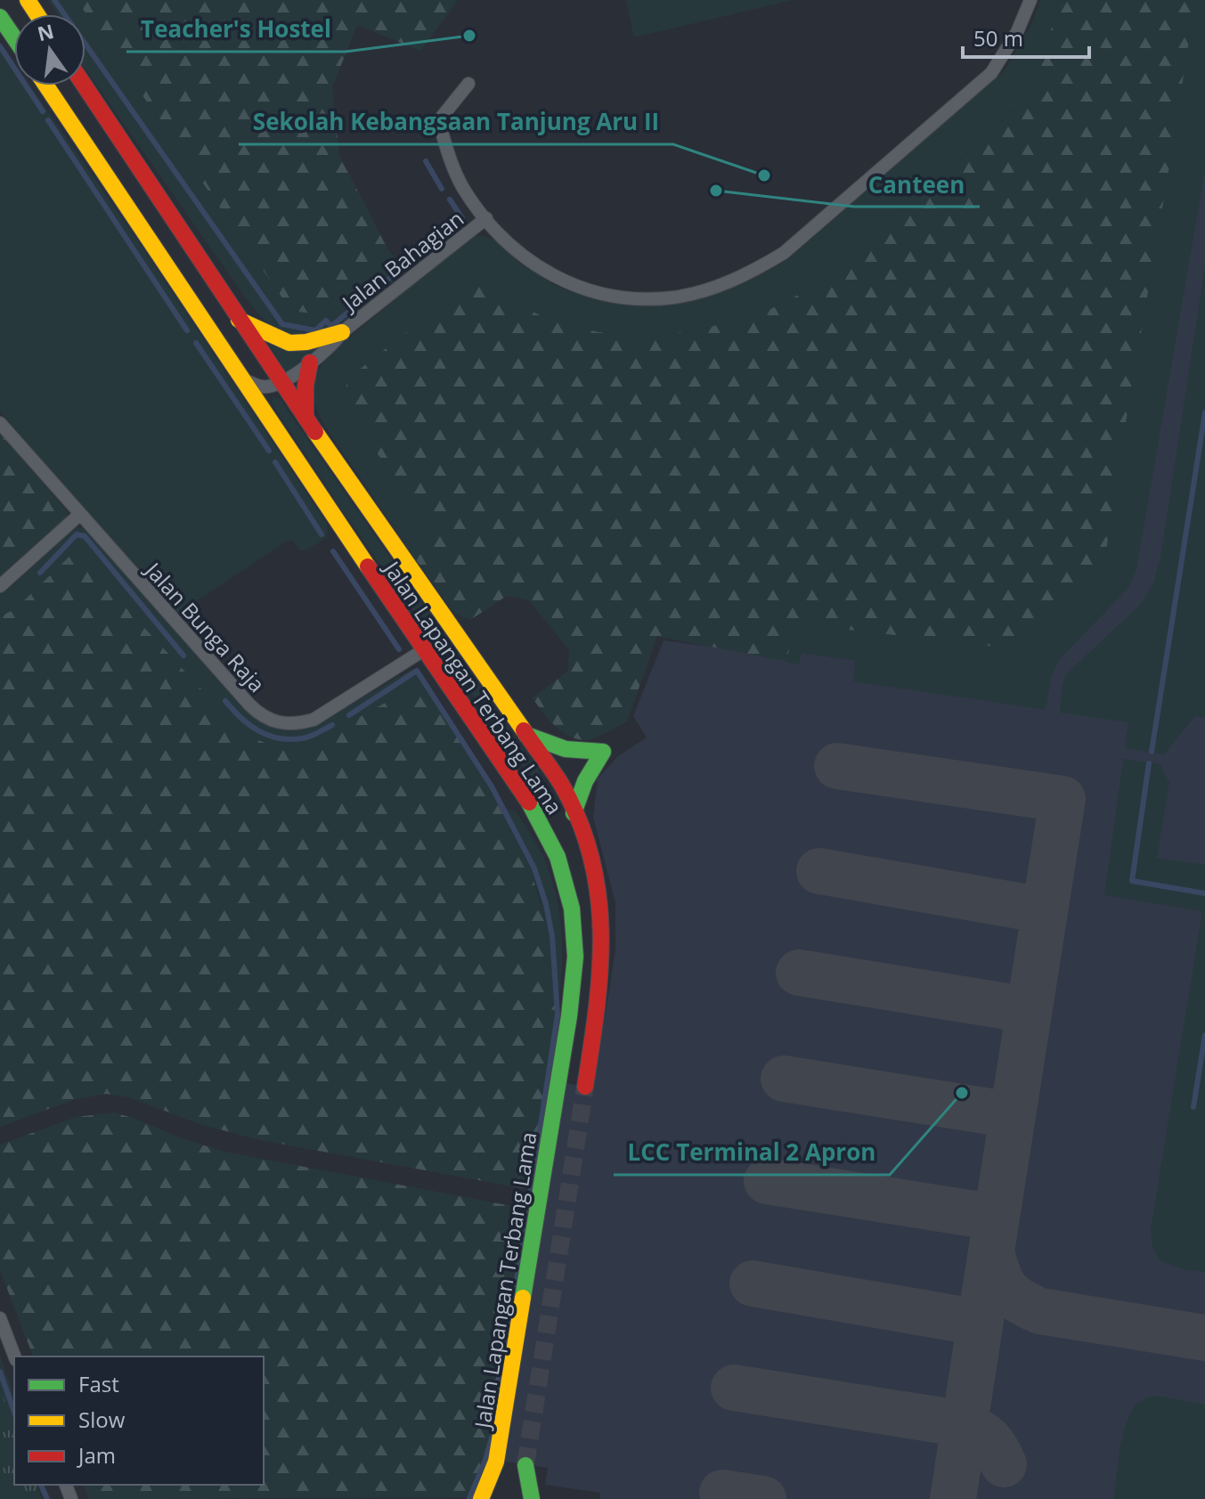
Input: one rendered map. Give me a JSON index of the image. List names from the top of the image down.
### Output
{
  "streets": {
    "main road": ["Jalan Lapangan Terbang Lama"],
    "street": ["Jalan Bahagian", "Jalan Bunga Raja"]
  },
  "crossings": [
    ["Jalan Bahagian", "Jalan Lapangan Terbang Lama"],
    ["Jalan Bunga Raja", "Jalan Lapangan Terbang Lama"]
  ],
  "places": [
    "Teacher's Hostel",
    "Sekolah Kebangsaan Tanjung Aru II",
    "Canteen",
    "LCC Terminal 2 Apron"
  ],
  "legend": ["Fast", "Slow", "Jam"],
  "scale_bar": "50 m",
  "north": "top"
}
